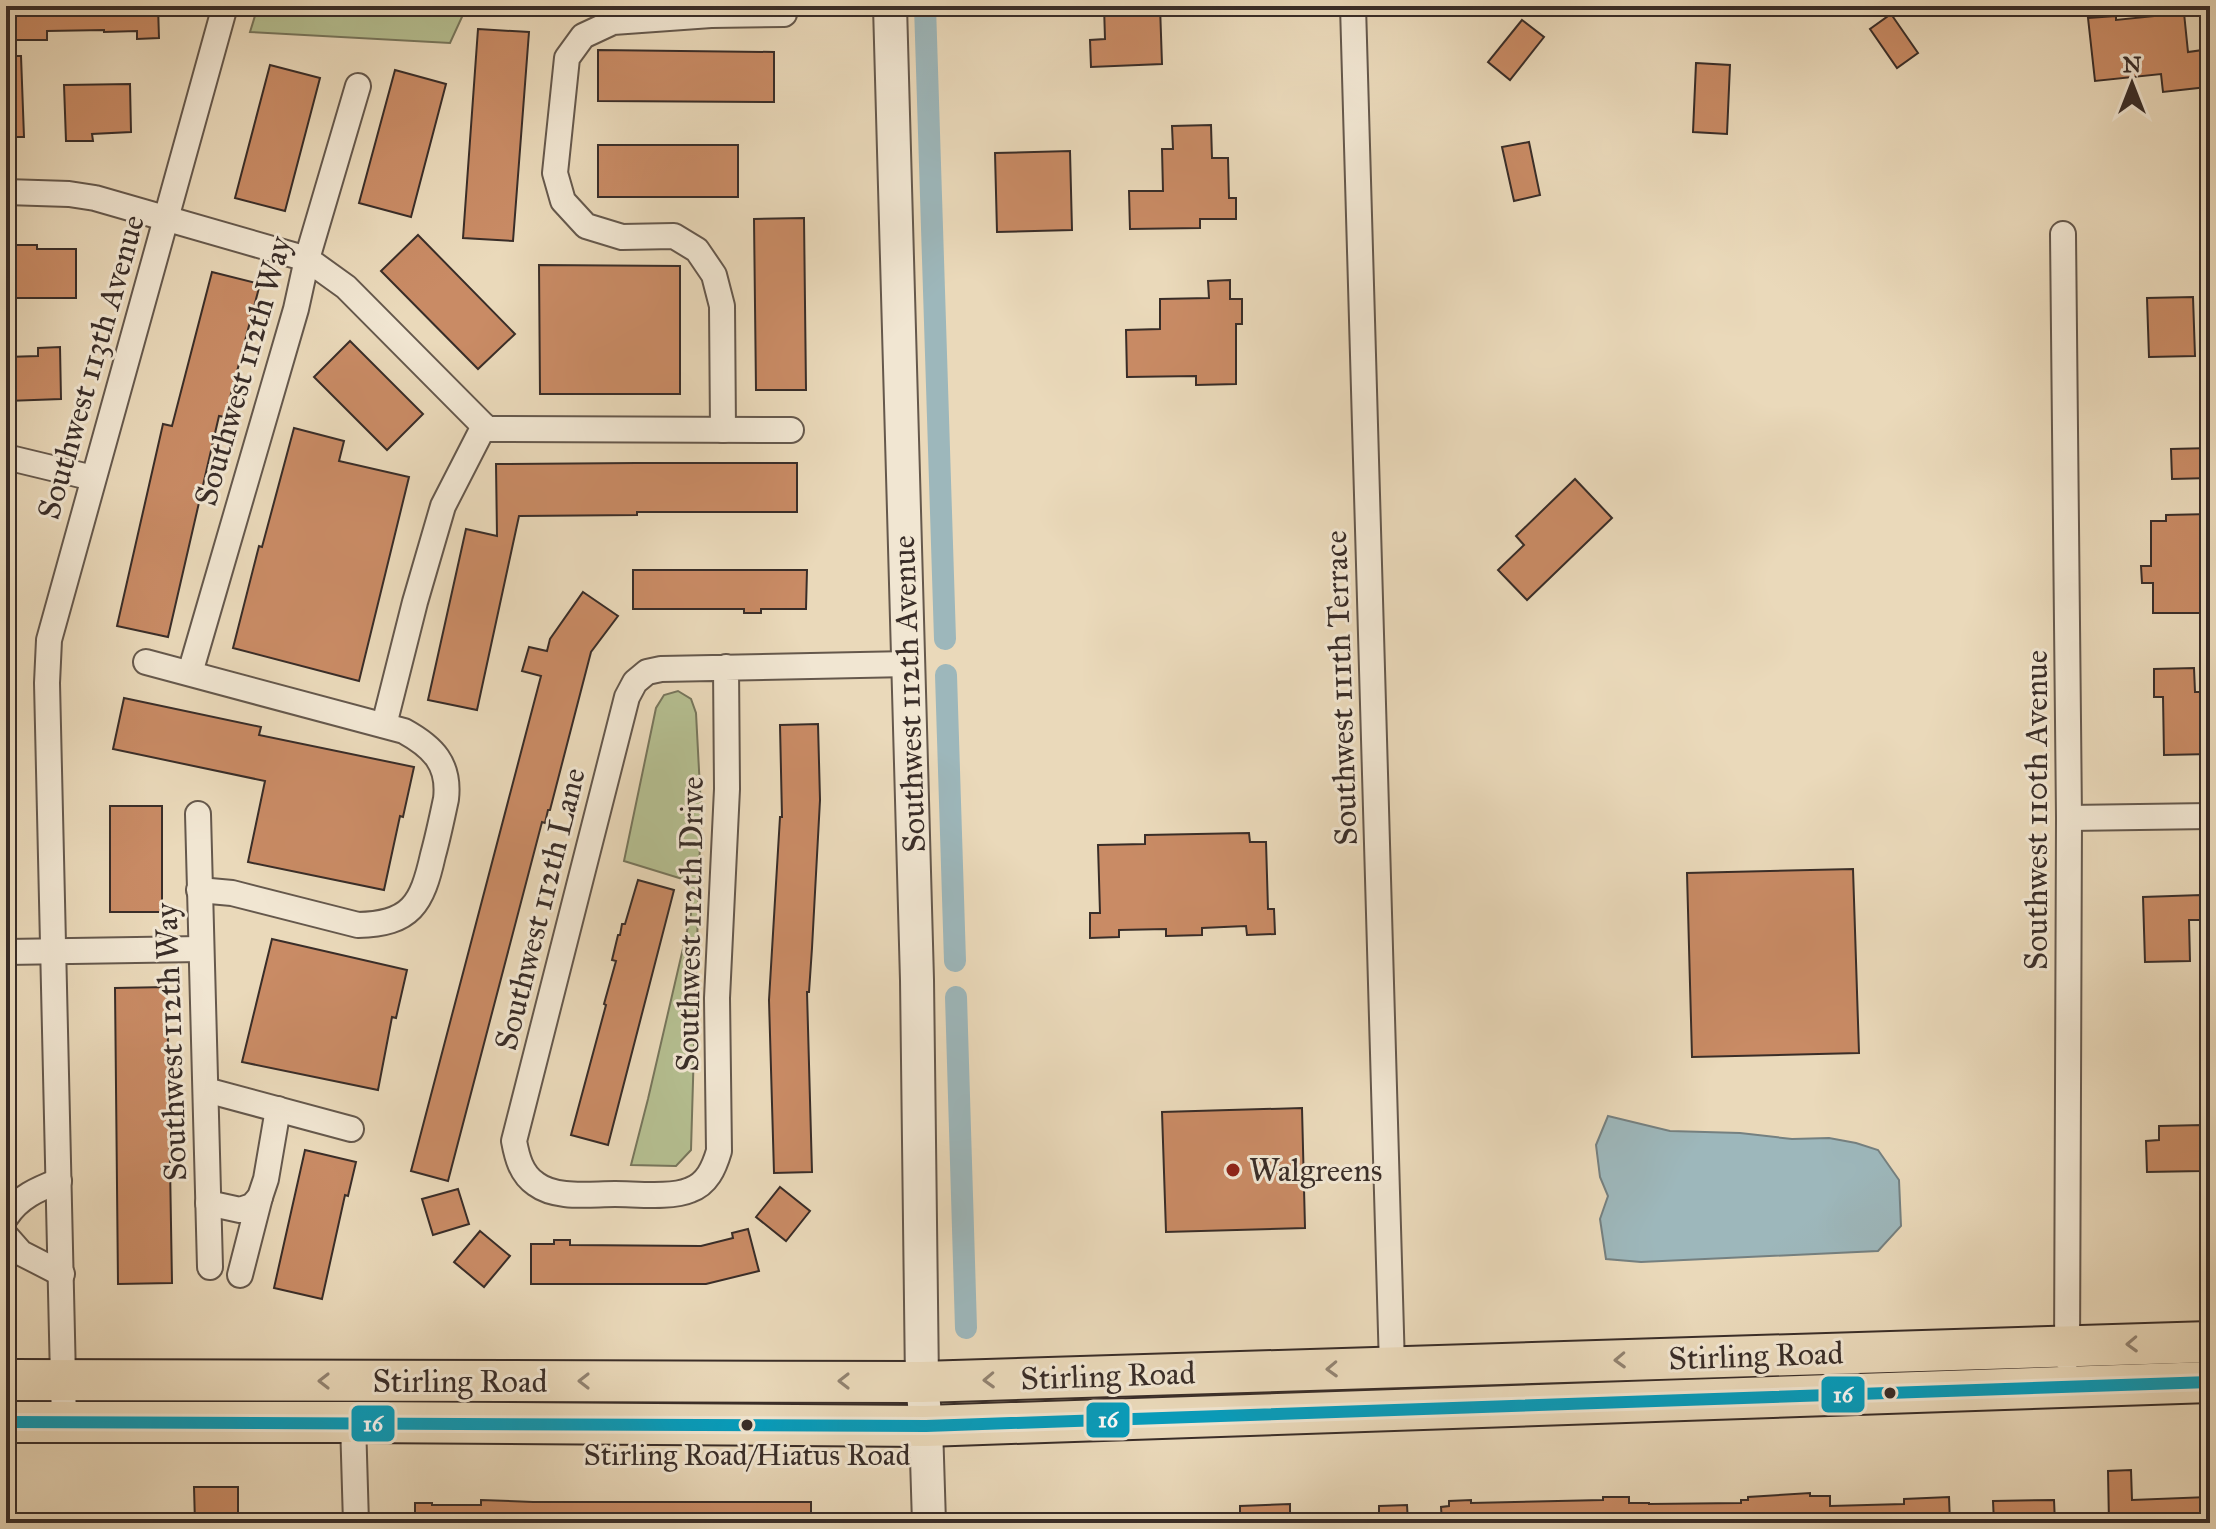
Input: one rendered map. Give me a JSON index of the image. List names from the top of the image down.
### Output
{
  "streets": {
    "main road": ["Stirling Road"],
    "street": [
      "Southwest 113th Avenue",
      "Southwest 112th Way",
      "Southwest 111th Terrace",
      "Southwest 112th Avenue",
      "Southwest 110th Avenue",
      "Southwest 112th Lane",
      "Southwest 112th Drive"
    ]
  },
  "crossings": [
    ["Southwest 113th Avenue", "Stirling Road"],
    ["Southwest 111th Terrace", "Stirling Road"],
    ["Southwest 112th Avenue", "Stirling Road"],
    ["Southwest 110th Avenue", "Stirling Road"],
    ["Southwest 112th Lane", "Southwest 112th Drive"]
  ],
  "places": ["Walgreens", "Stirling Road/Hiatus Road"],
  "lines": ["transit line 16"],
  "north": "top"
}
